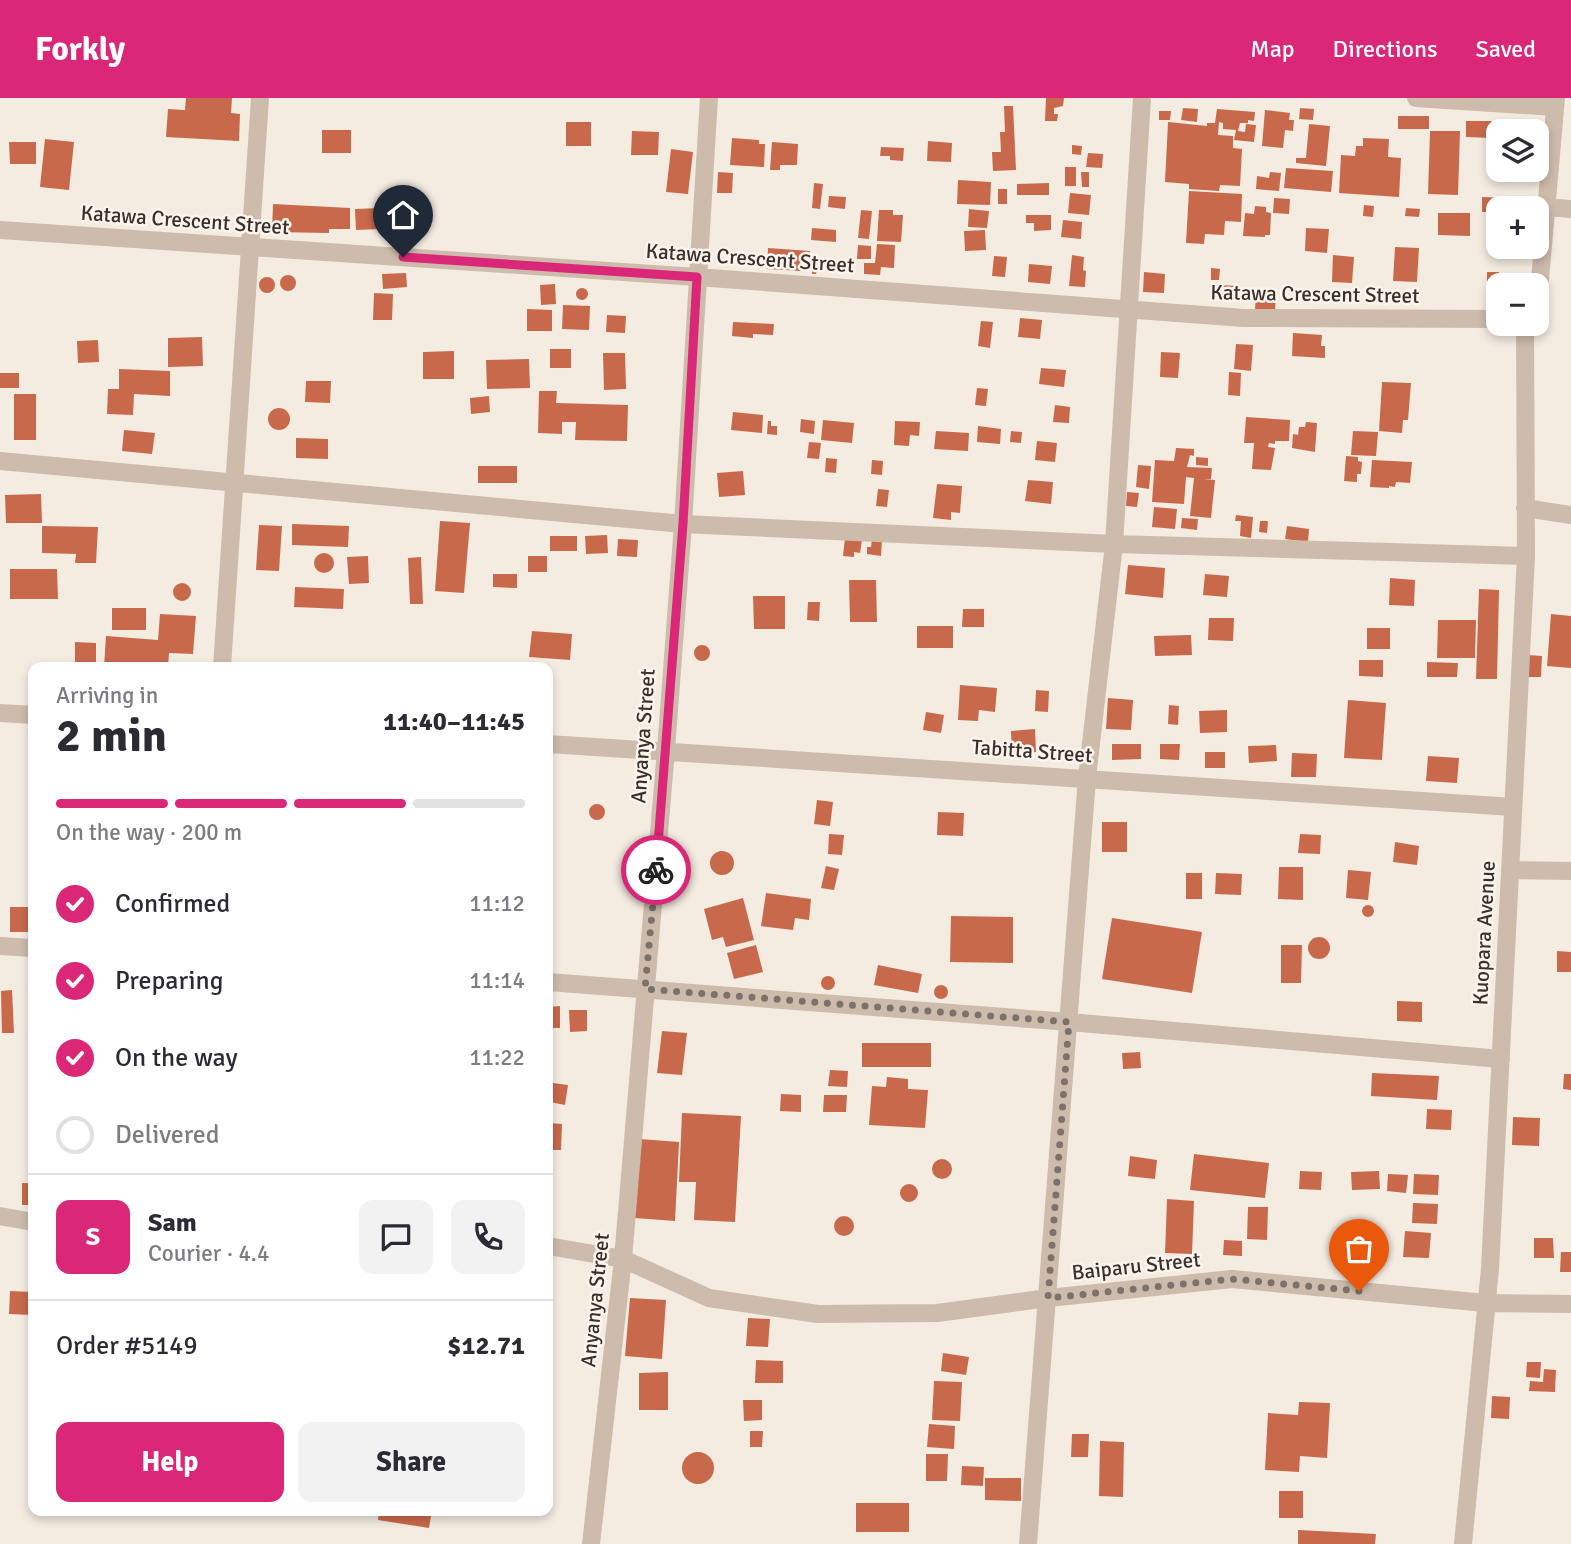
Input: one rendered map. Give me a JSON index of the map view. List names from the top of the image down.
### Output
{
  "streets": {
    "street": [
      "Katawa Crescent Street",
      "Anyanya Street",
      "Tabitta Street",
      "Kuopara Avenue",
      "Baiparu Street"
    ]
  },
  "crossings": [
    ["Katawa Crescent Street", "Anyanya Street"],
    ["Anyanya Street", "Tabitta Street"],
    ["Anyanya Street", "Baiparu Street"],
    ["Tabitta Street", "Kuopara Avenue"],
    ["Kuopara Avenue", "Baiparu Street"]
  ],
  "page": {
    "header": "Forkly",
    "nav": ["Map", "Directions", "Saved"],
    "map_buttons": ["+", "−"],
    "heading": ["2 min", "Arriving in", "11:40–11:45"],
    "panel": [
      "Sam",
      "Courier · 4.4",
      "Order #5149",
      "$12.71"
    ],
    "bar": "On the way · 200 m",
    "list": [
      ["Confirmed", "11:12"],
      ["Preparing", "11:14"],
      ["On the way", "11:22"],
      "Delivered"
    ],
    "round": "S",
    "buttons": ["Help", "Share"]
  }
}
